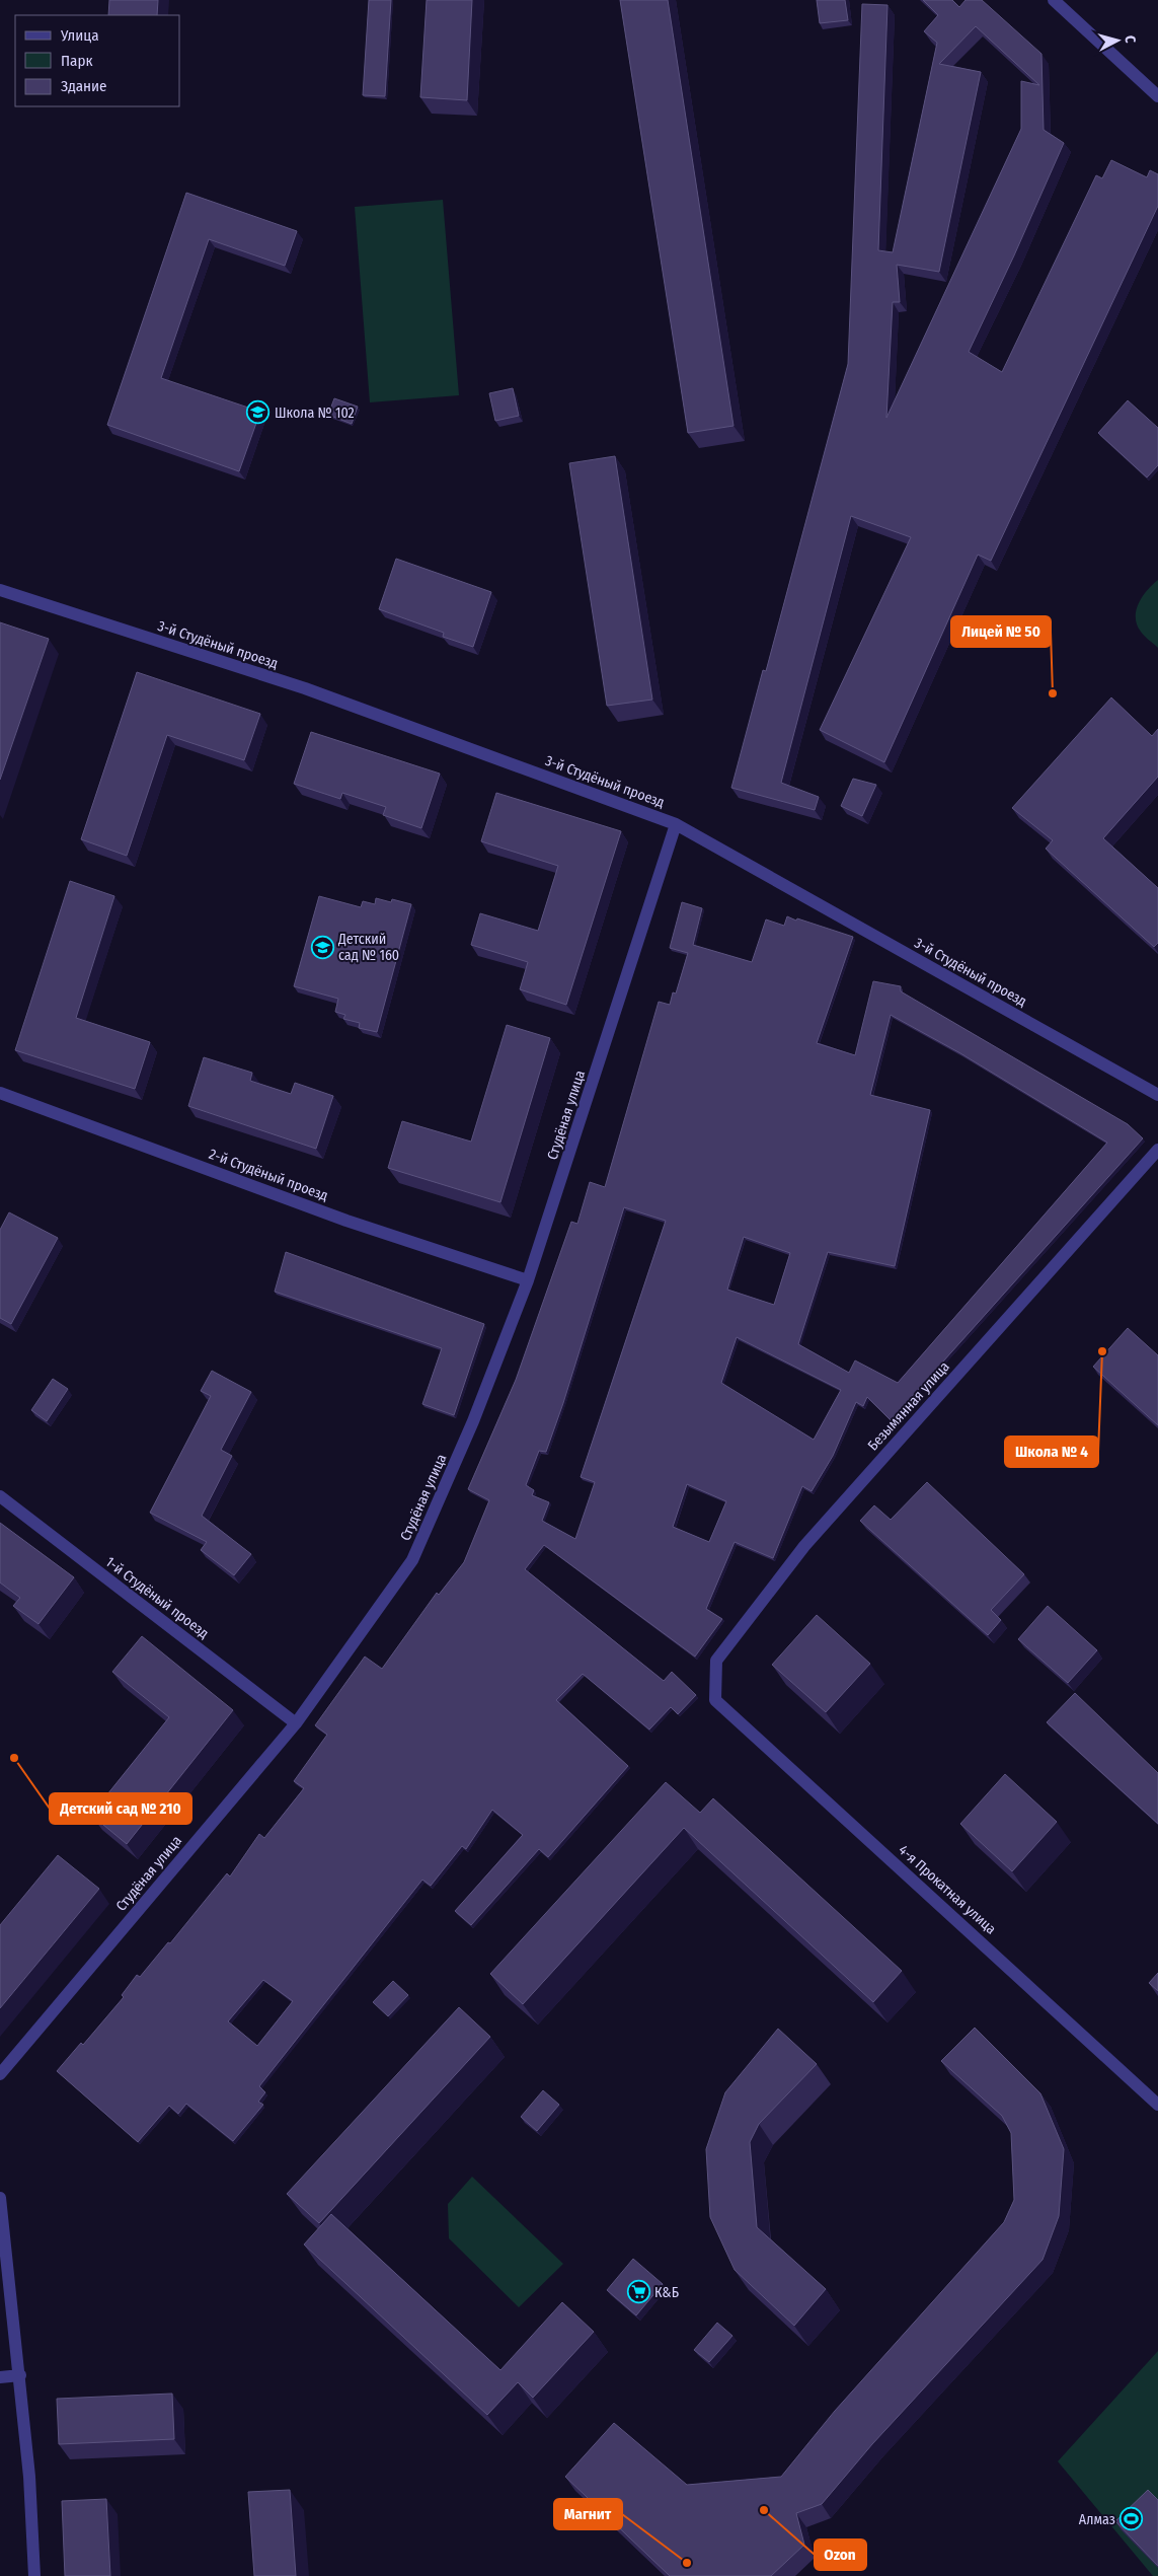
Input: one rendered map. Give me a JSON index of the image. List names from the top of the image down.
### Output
{
  "streets": {
    "street": [
      "3-й Студёный проезд",
      "Студёная улица",
      "2-й Студёный проезд",
      "Безымянная улица",
      "1-й Студёный проезд",
      "4-я Прокатная улица"
    ]
  },
  "crossings": [
    ["3-й Студёный проезд", "Студёная улица"],
    ["Студёная улица", "2-й Студёный проезд"],
    ["Студёная улица", "1-й Студёный проезд"],
    ["Безымянная улица", "4-я Прокатная улица"]
  ],
  "places": {
    "school or university": ["Школа № 102", "Детский сад № 160"],
    "other": [
      "Лицей № 50",
      "Школа № 4",
      "Детский сад № 210",
      "Ozon",
      "Магнит"
    ],
    "supermarket": ["К&Б"],
    "sports": ["Алмаз"]
  },
  "legend": ["Улица", "Парк", "Здание"],
  "north": "right"
}
